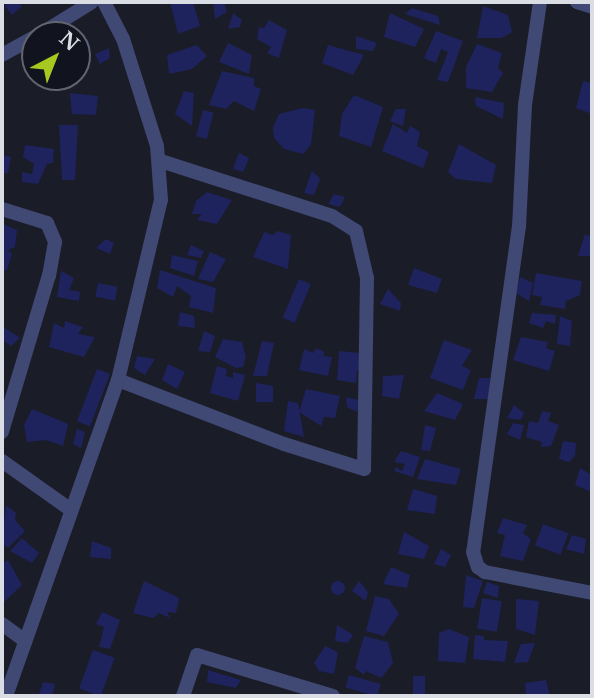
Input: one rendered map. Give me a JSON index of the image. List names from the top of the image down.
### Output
{
  "north": "top right"
}
